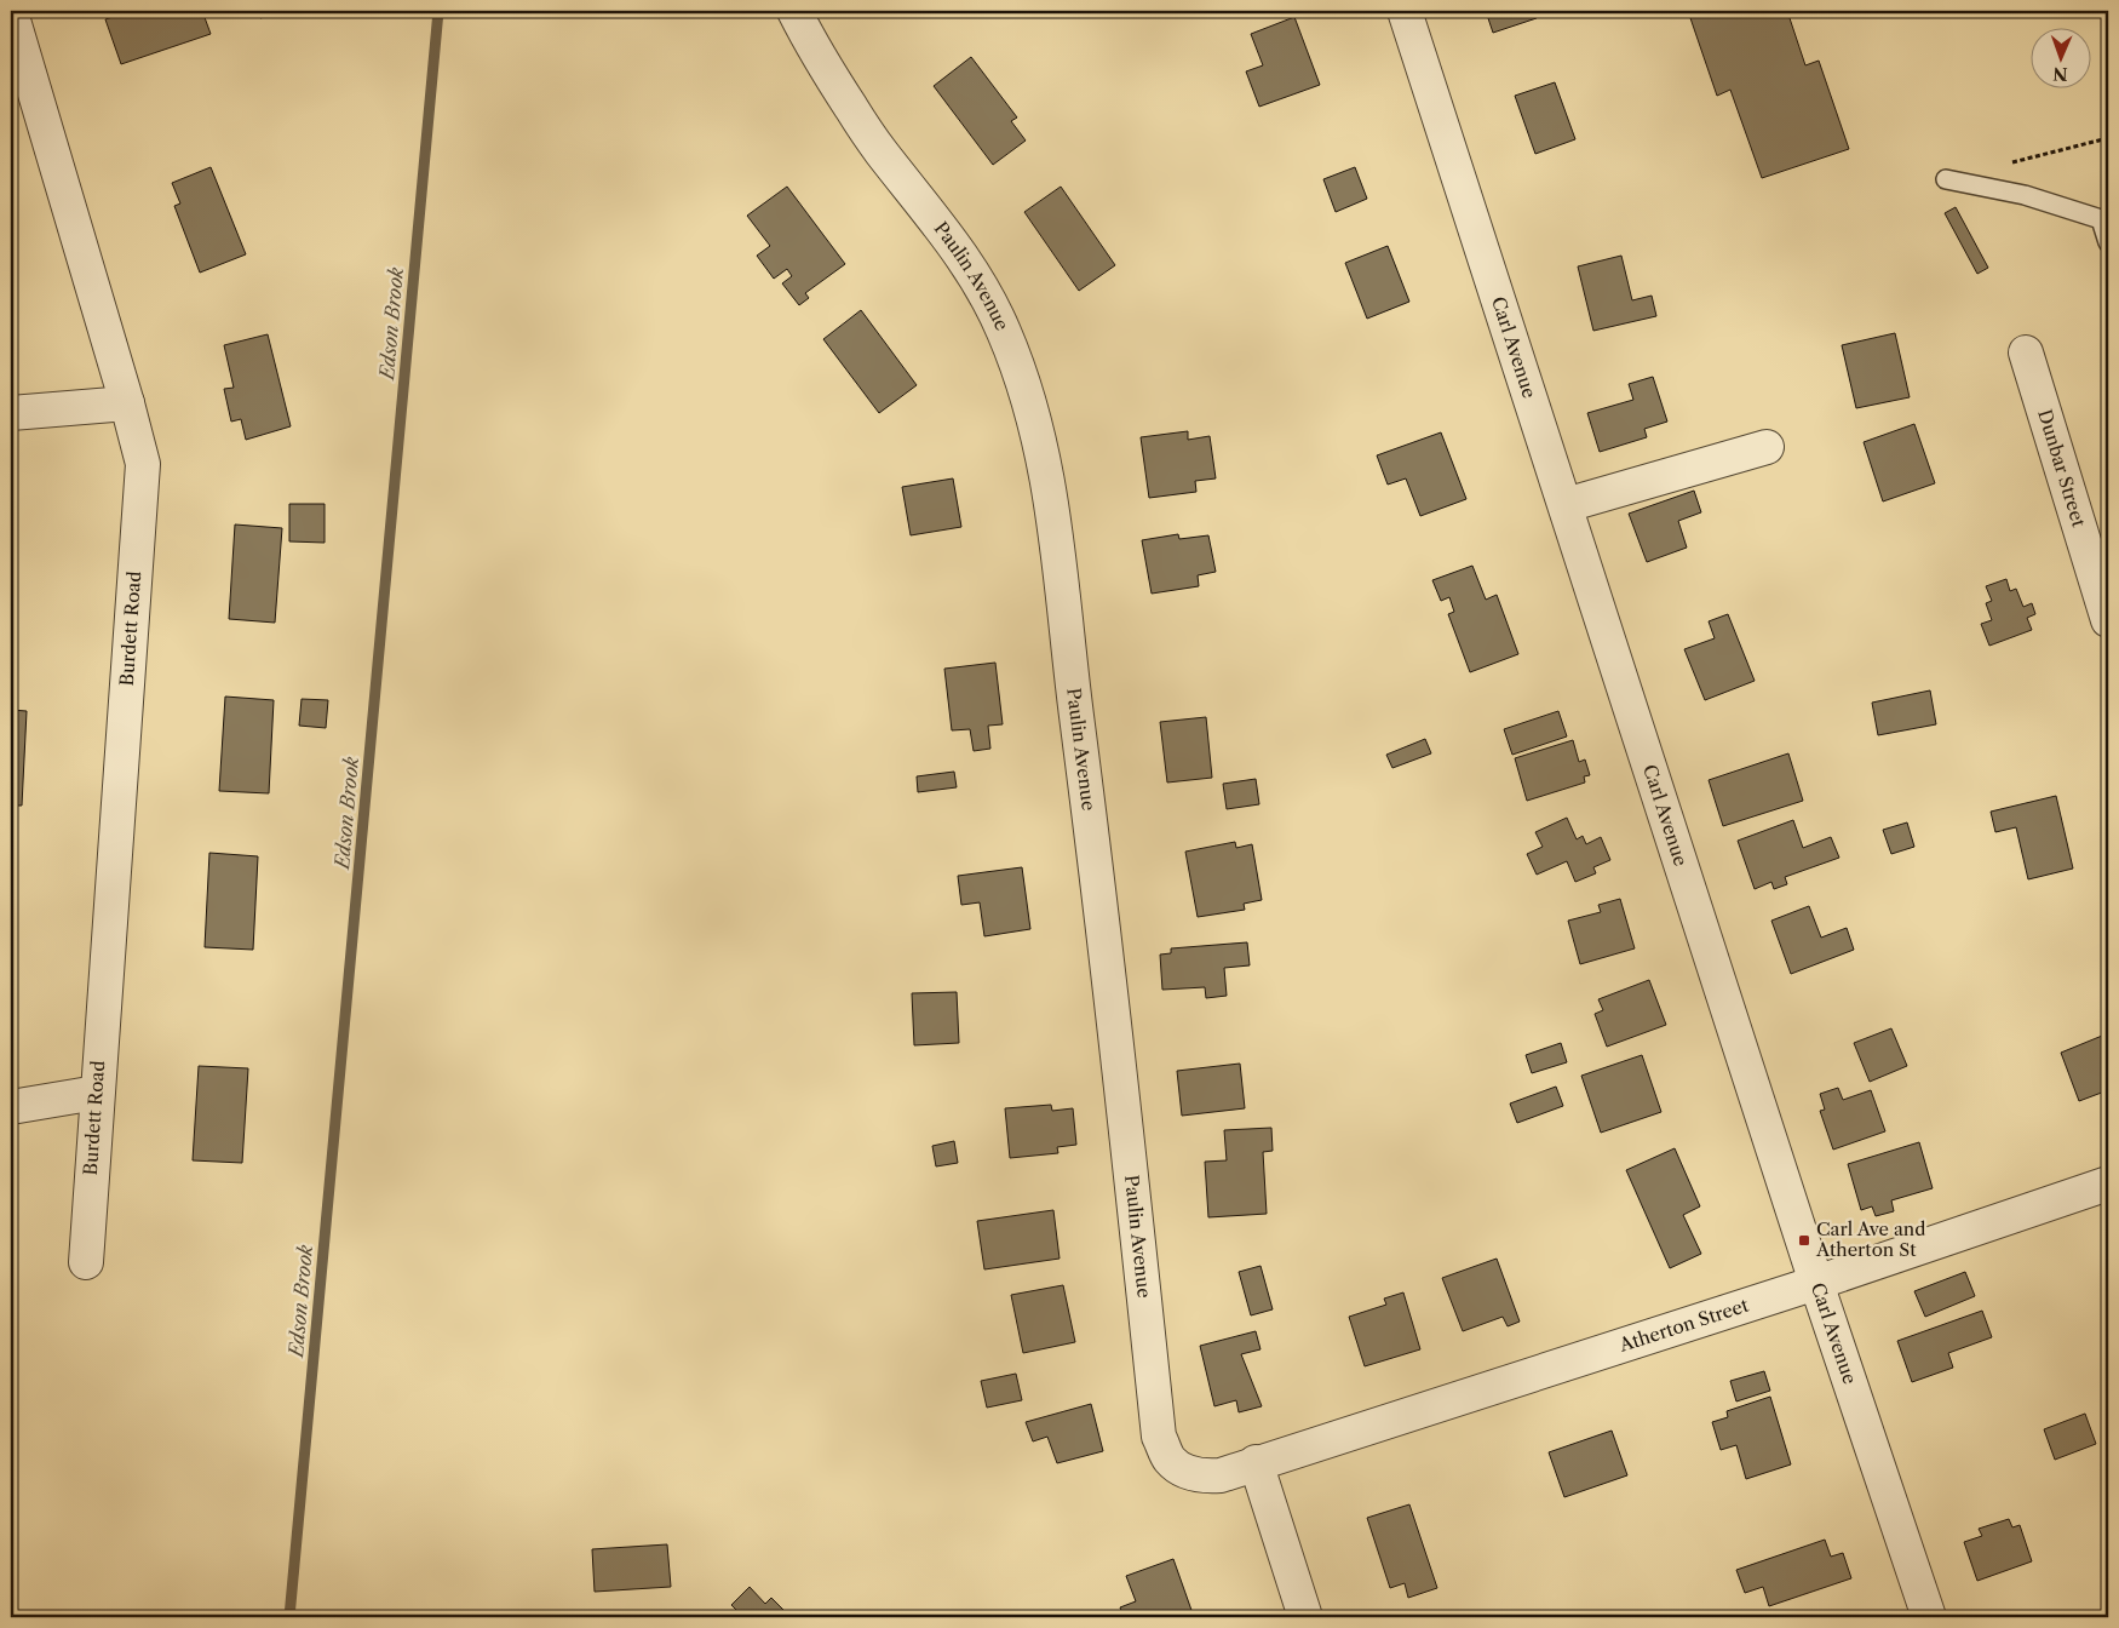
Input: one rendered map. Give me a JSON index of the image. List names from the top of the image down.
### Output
{
  "streets": {
    "street": [
      "Paulin Avenue",
      "Carl Avenue",
      "Dunbar Street",
      "Burdett Road",
      "Atherton Street"
    ]
  },
  "crossings": [
    ["Paulin Avenue", "Atherton Street"],
    ["Carl Avenue", "Atherton Street"]
  ],
  "water": ["Edson Brook"],
  "places": {
    "transit": ["Carl Ave and Atherton St"]
  },
  "north": "bottom"
}
